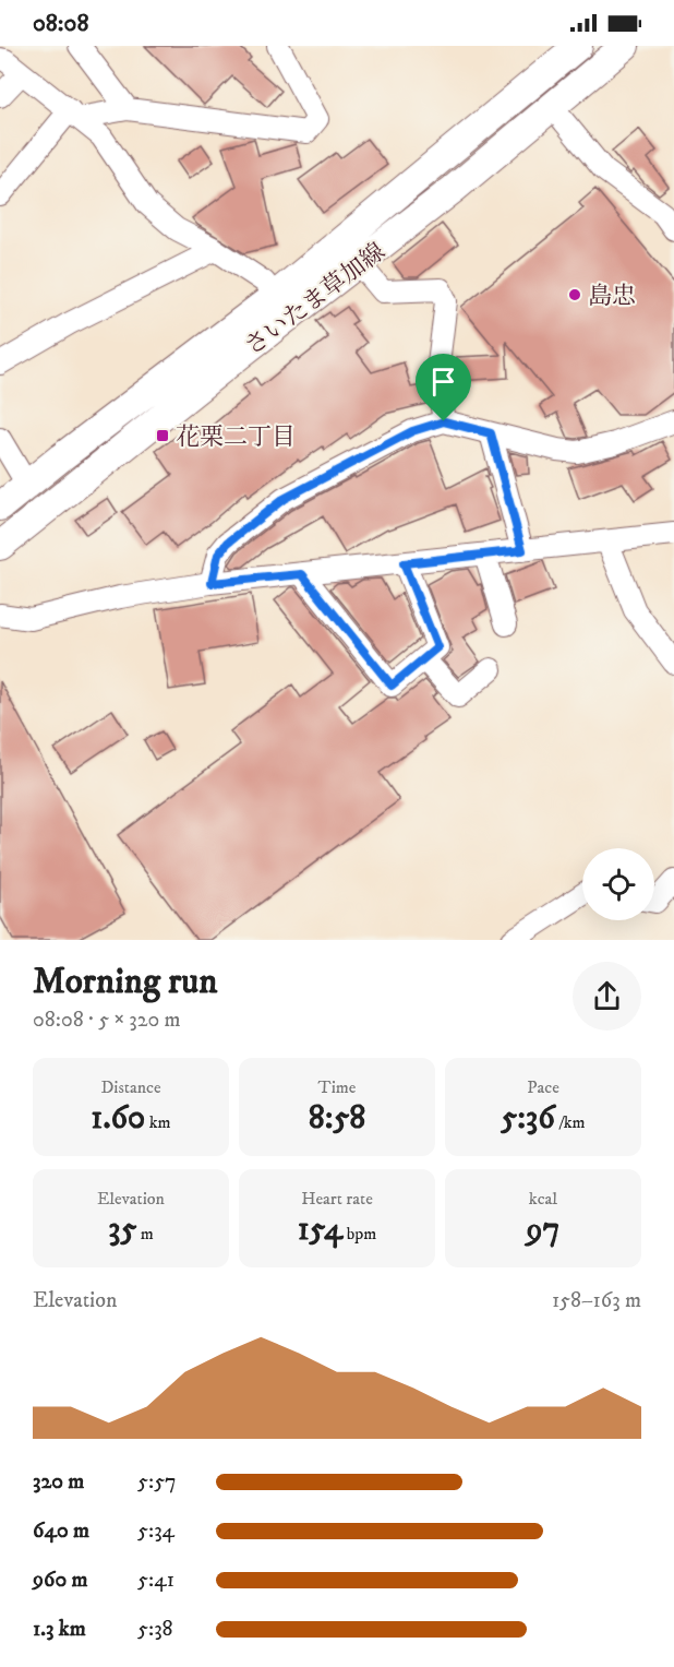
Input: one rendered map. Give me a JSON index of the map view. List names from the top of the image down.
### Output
{
  "streets": {
    "main road": ["さいたま草加線"]
  },
  "places": {
    "other": ["島忠"],
    "transit": ["花栗二丁目"]
  },
  "page": {
    "status": "08:08",
    "heading": ["Morning run", "08:08 · 5 × 320 m"],
    "stats": [
      ["Distance", "1.60 km"],
      ["Time", "8:58"],
      ["Pace", "5:36 /km"],
      ["Elevation", "35 m"],
      ["Heart rate", "154 bpm"],
      ["kcal", "97"]
    ],
    "chart": ["Elevation", "158–163 m"],
    "list": [
      {
        "name": "320 m",
        "note": "5:57"
      },
      {
        "name": "640 m",
        "note": "5:34"
      },
      {
        "name": "960 m",
        "note": "5:41"
      },
      {
        "name": "1.3 km",
        "note": "5:38"
      }
    ]
  }
}
